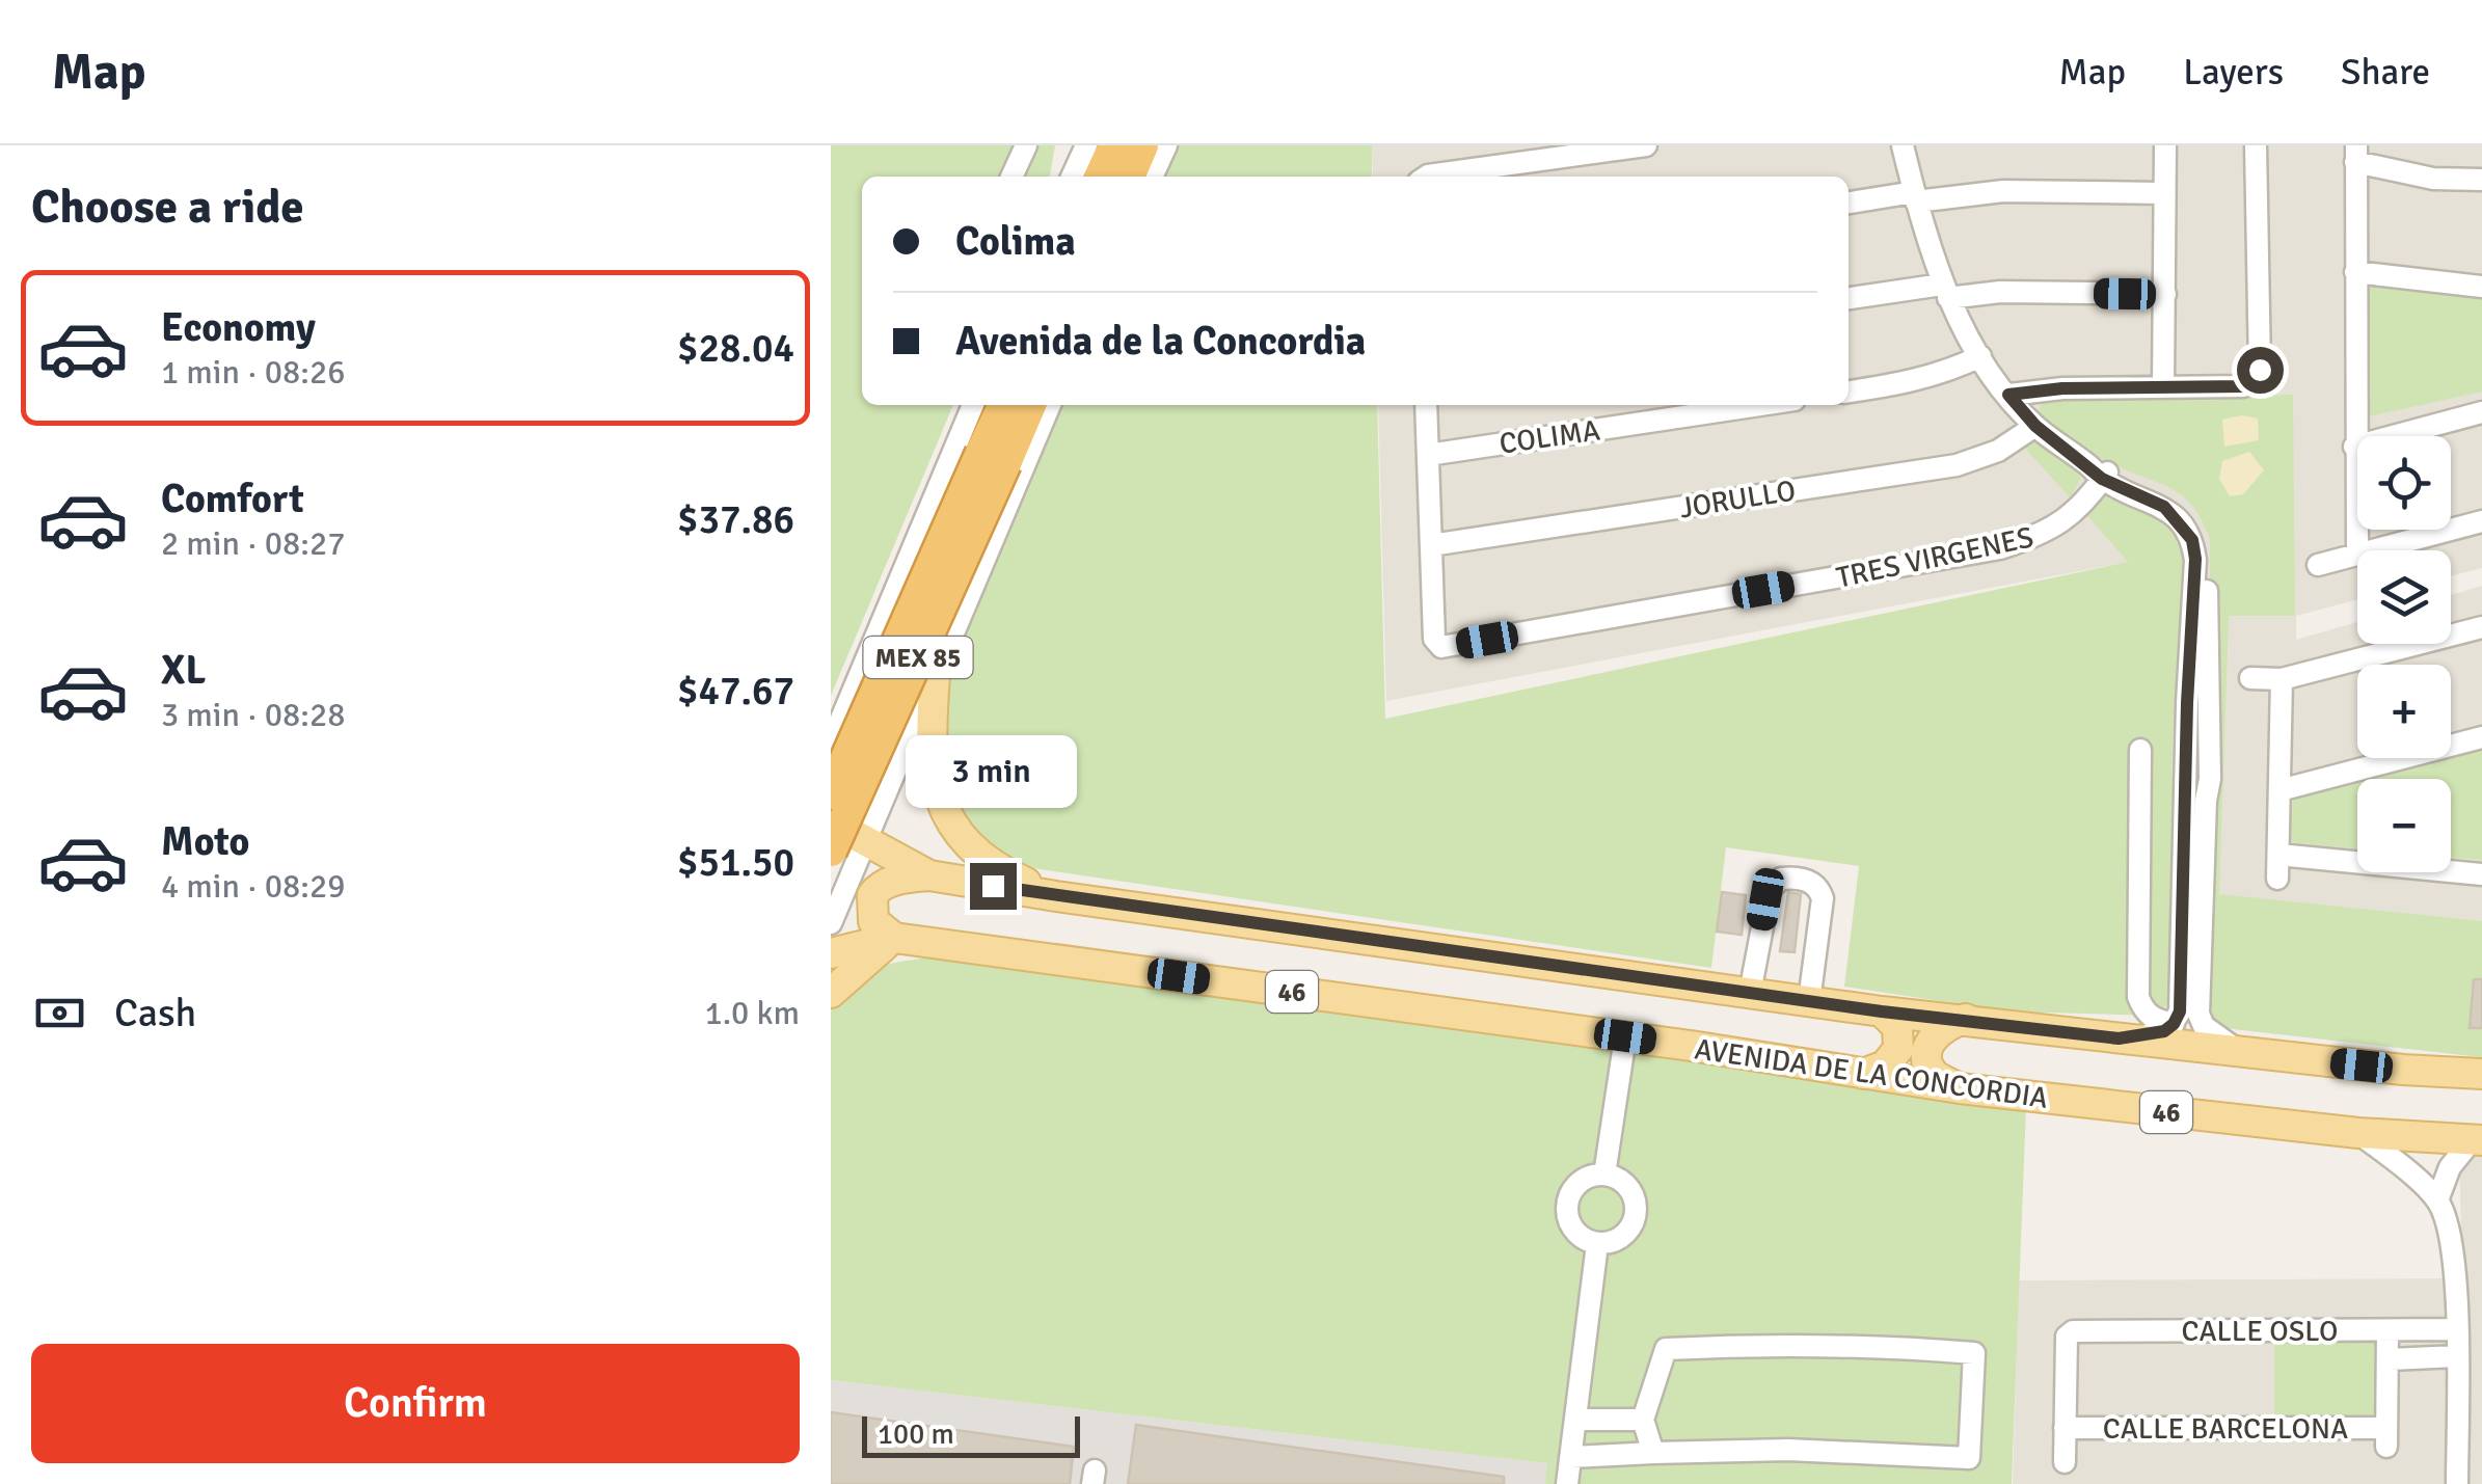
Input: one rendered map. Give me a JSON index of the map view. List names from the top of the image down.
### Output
{
  "streets": {
    "highway": ["MEX 85"],
    "main road": ["46", "AVENIDA DE LA CONCORDIA"],
    "street": [
      "COLIMA",
      "JORULLO",
      "TRES VIRGENES",
      "CALLE OSLO",
      "CALLE BARCELONA"
    ]
  },
  "crossings": [
    ["JORULLO", "TRES VIRGENES"],
    ["CALLE OSLO", "CALLE BARCELONA"]
  ],
  "scale_bar": "100 m",
  "page": {
    "header": "Map",
    "nav": ["Map", "Layers", "Share"],
    "heading": "Choose a ride",
    "banner": ["Colima", "Avenida de la Concordia"],
    "list": [
      {
        "name": "Economy",
        "note": "1 min · 08:26",
        "value": "$28.04"
      },
      {
        "name": "Comfort",
        "note": "2 min · 08:27",
        "value": "$37.86"
      },
      {
        "name": "XL",
        "note": "3 min · 08:28",
        "value": "$47.67"
      },
      {
        "name": "Moto",
        "note": "4 min · 08:29",
        "value": "$51.50"
      }
    ],
    "map_buttons": ["+", "−"],
    "bubble": "3 min",
    "pay": ["Cash", "1.0 km"],
    "buttons": "Confirm",
    "scale": "100 m"
  }
}
